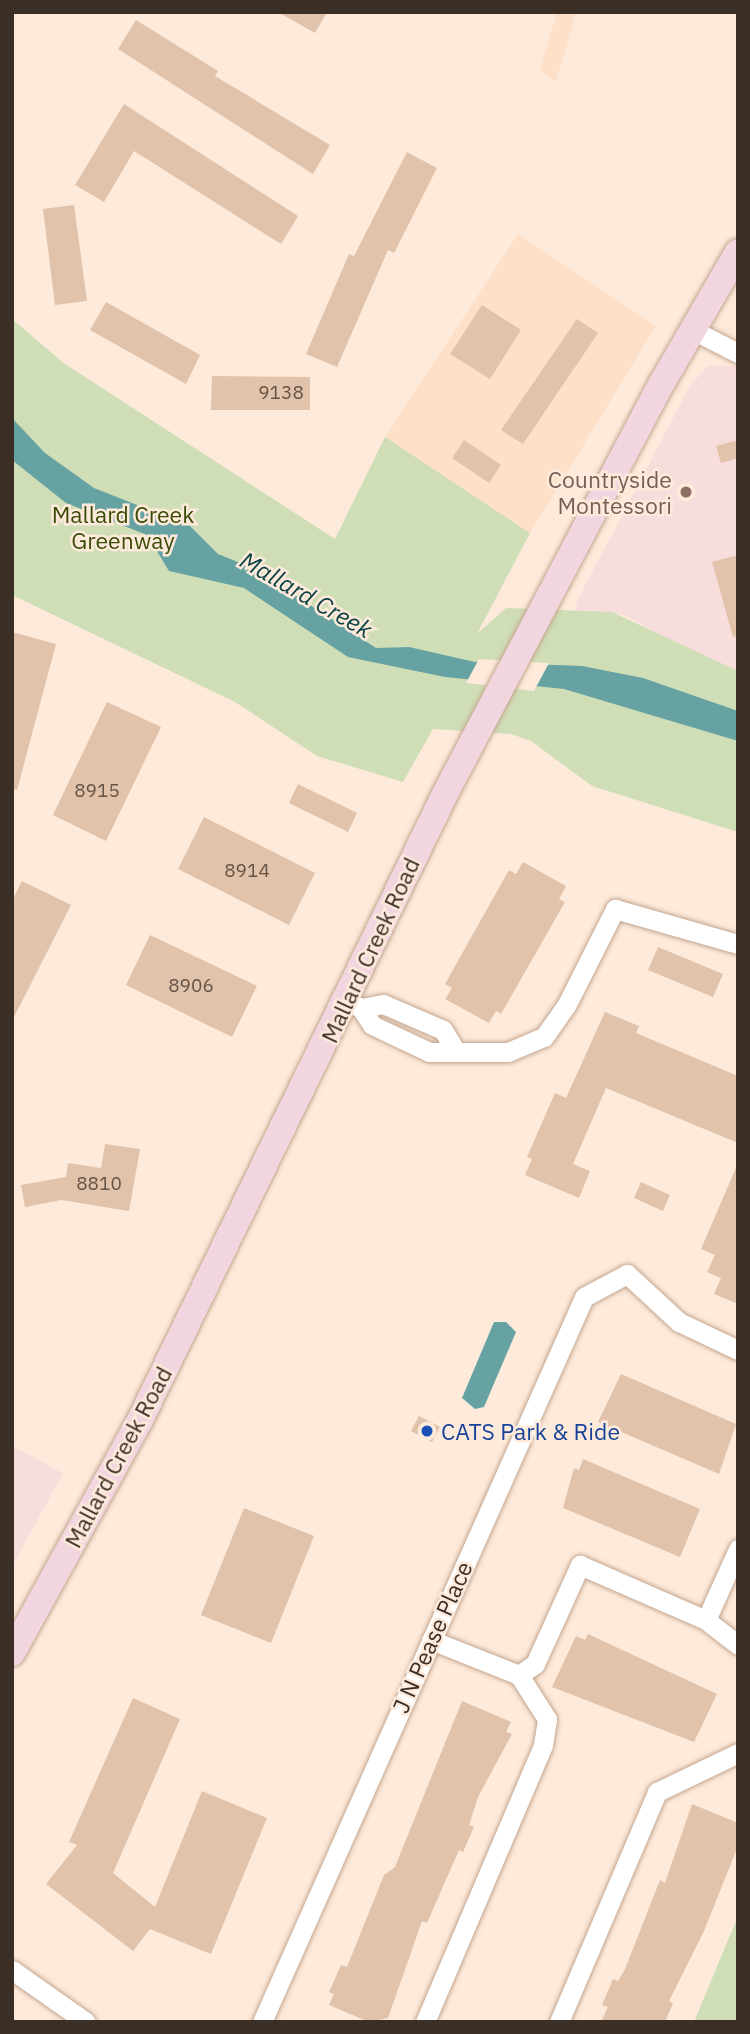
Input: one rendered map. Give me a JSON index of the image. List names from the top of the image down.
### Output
{
  "streets": {
    "main road": ["Mallard Creek Road"],
    "street": ["J N Pease Place"]
  },
  "water": ["Mallard Creek"],
  "parks": ["Mallard Creek Greenway"],
  "places": ["Countryside Montessori", "CATS Park & Ride"],
  "house_numbers": [
    "9138",
    "8915",
    "8914",
    "8906",
    "8810"
  ]
}
